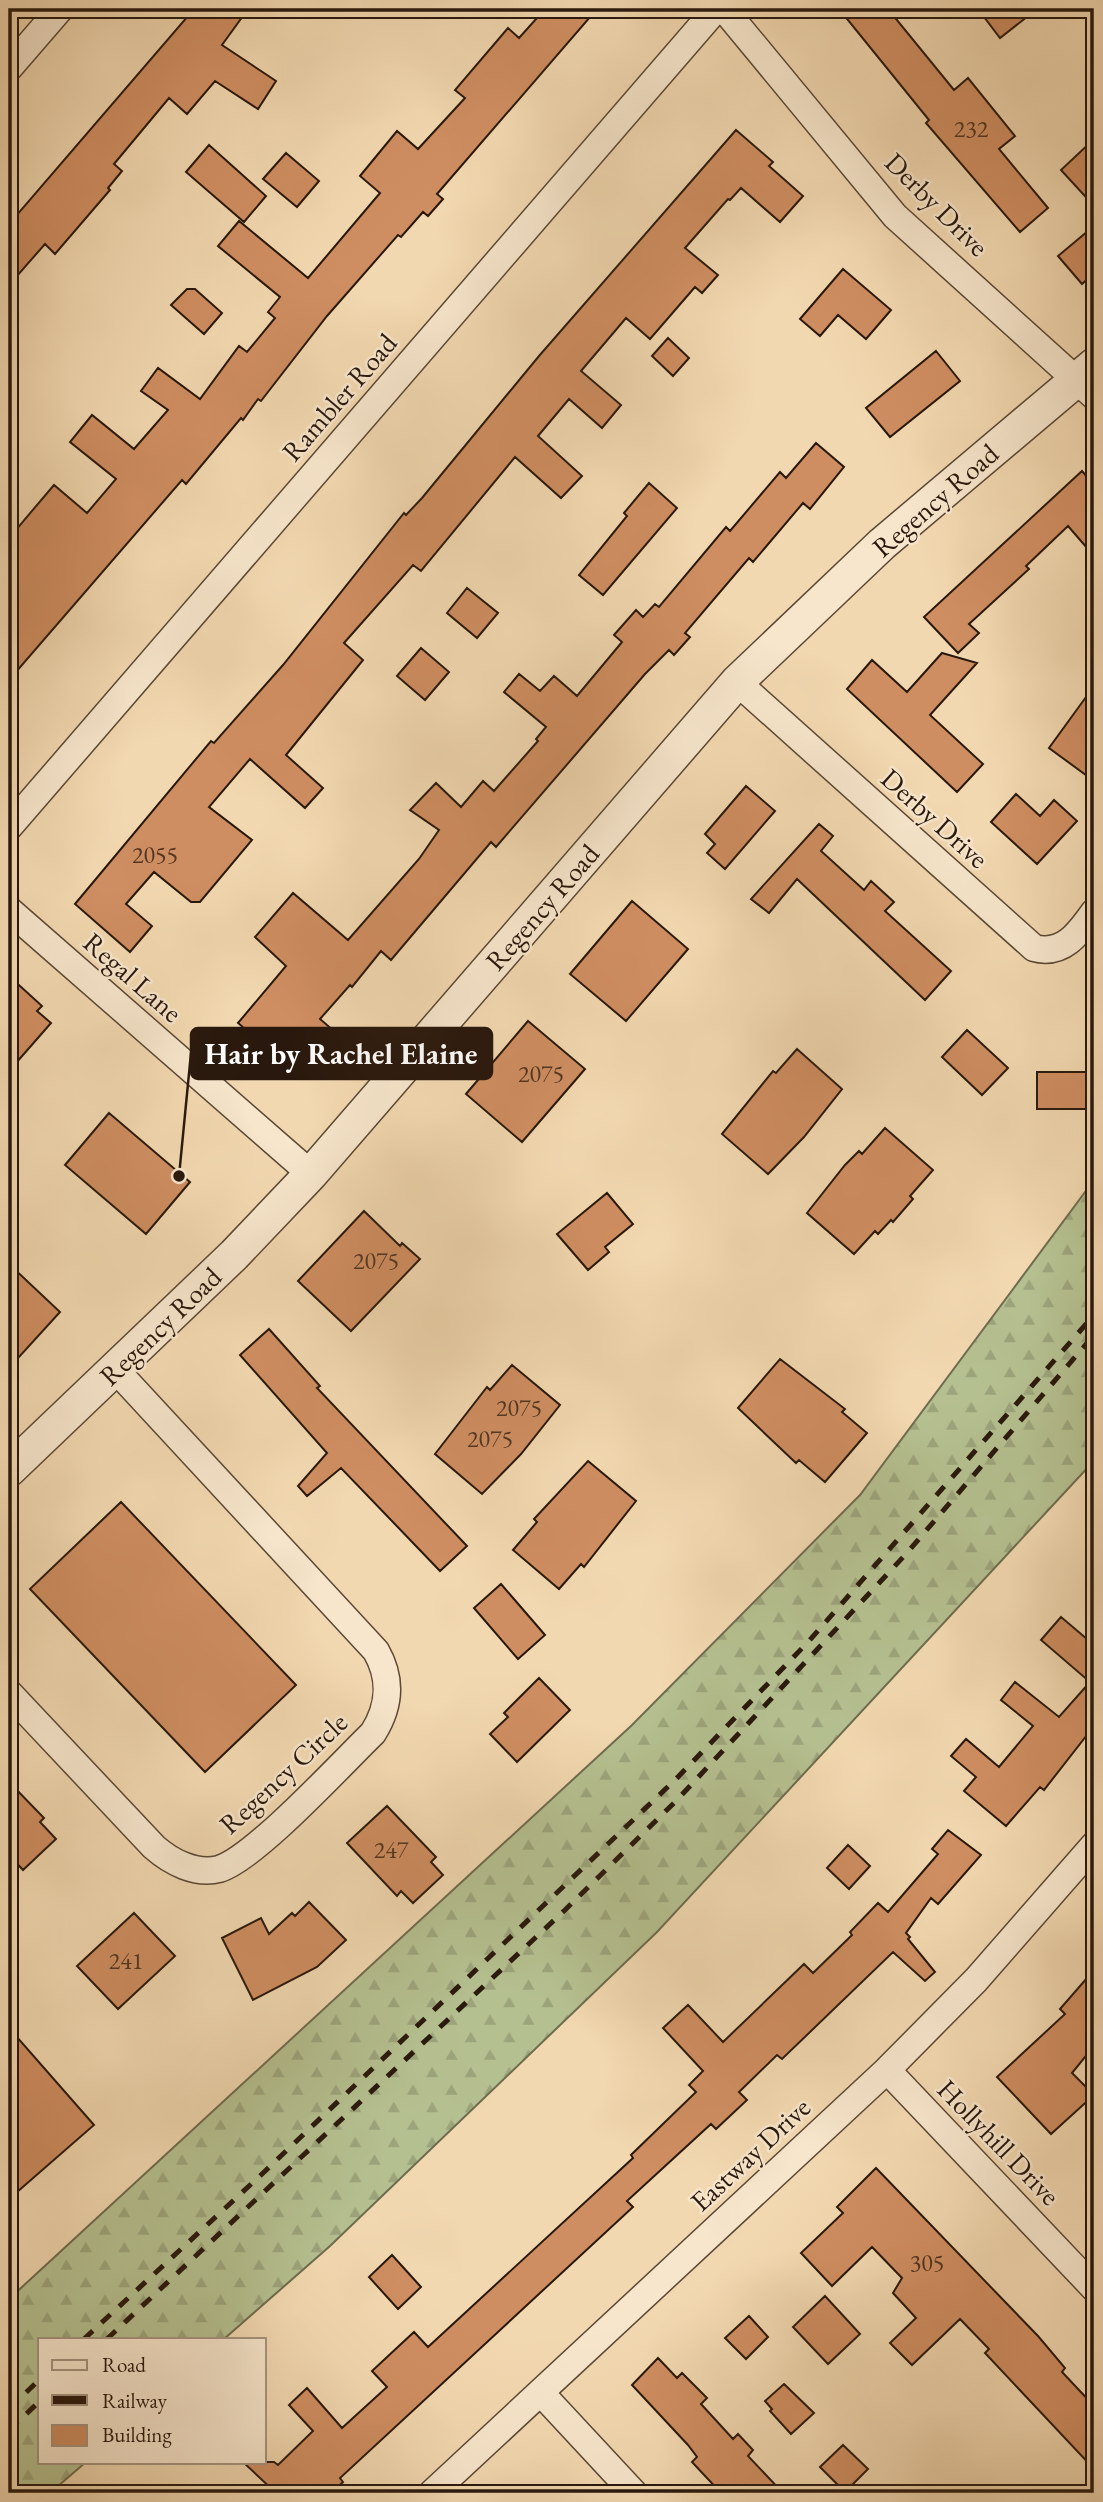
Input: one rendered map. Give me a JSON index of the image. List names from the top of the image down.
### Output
{
  "streets": {
    "street": [
      "Derby Drive",
      "Rambler Road",
      "Regency Road",
      "Regal Lane",
      "Regency Circle",
      "Hollyhill Drive",
      "Eastway Drive"
    ]
  },
  "crossings": [
    ["Derby Drive", "Regency Road"],
    ["Regency Road", "Regal Lane"],
    ["Regency Road", "Regency Circle"],
    ["Hollyhill Drive", "Eastway Drive"]
  ],
  "places": ["Hair by Rachel Elaine"],
  "house_numbers": [
    "232",
    "2055",
    "2075",
    "2075",
    "2075",
    "2075",
    "247",
    "241",
    "305"
  ],
  "legend": ["Road", "Railway", "Building"]
}
